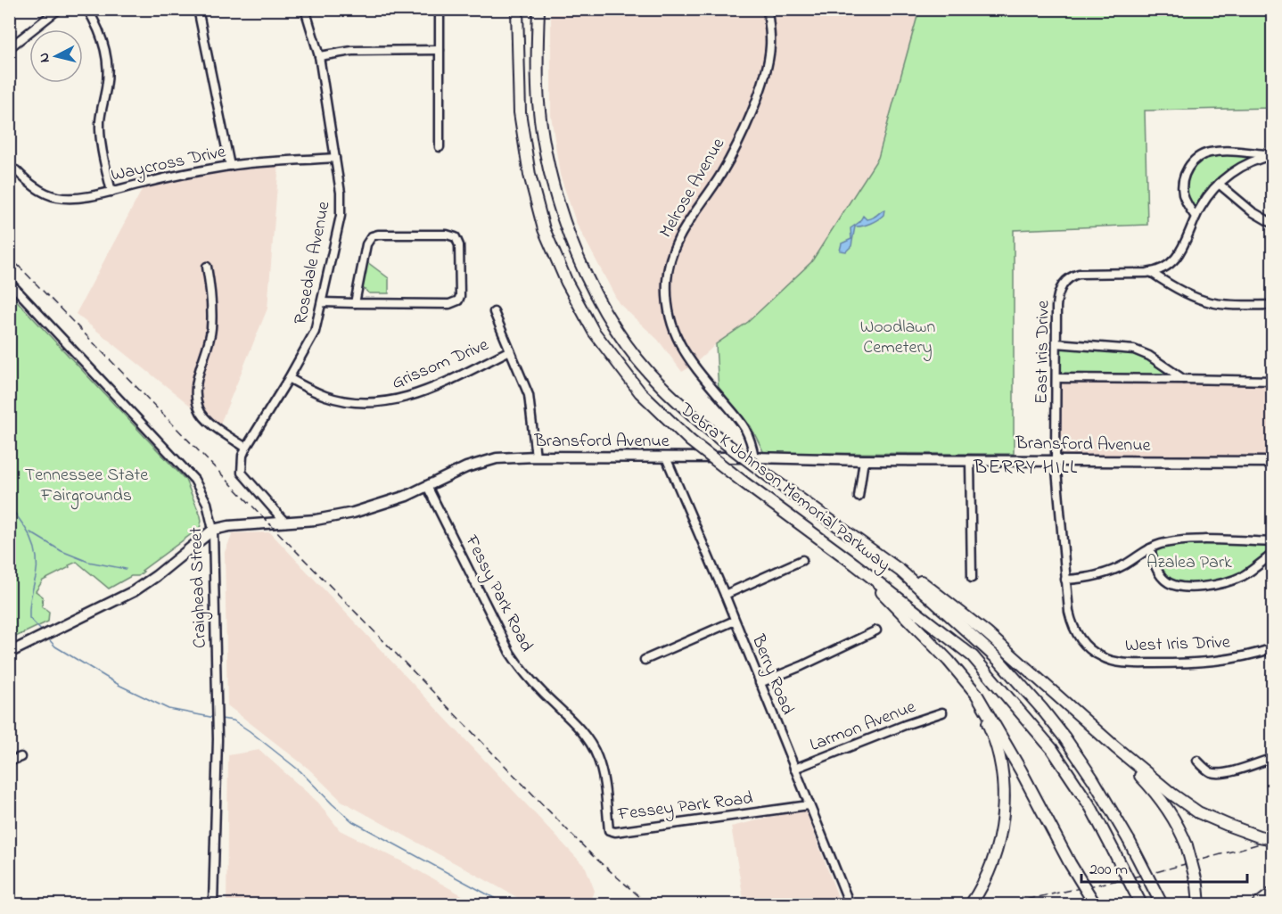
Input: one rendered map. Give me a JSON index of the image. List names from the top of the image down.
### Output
{
  "streets": {
    "highway": ["Debra K Johnson Memorial Parkway"],
    "main road": ["Bransford Avenue"],
    "street": [
      "Waycross Drive",
      "Melrose Avenue",
      "Rosedale Avenue",
      "East Iris Drive",
      "Grissom Drive",
      "Craighead Street",
      "Fessy Park Road",
      "West Iris Drive",
      "Berry Road",
      "Larmon Avenue",
      "Fessey Park Road"
    ]
  },
  "crossings": [
    ["Waycross Drive", "Rosedale Avenue"],
    ["Melrose Avenue", "Bransford Avenue"],
    ["Rosedale Avenue", "Grissom Drive"],
    ["Rosedale Avenue", "Bransford Avenue"],
    ["East Iris Drive", "Bransford Avenue"],
    ["East Iris Drive", "West Iris Drive"],
    ["Bransford Avenue", "Craighead Street"],
    ["Bransford Avenue", "Fessy Park Road"],
    ["Bransford Avenue", "West Iris Drive"],
    ["Bransford Avenue", "Berry Road"],
    ["Fessy Park Road", "Fessey Park Road"],
    ["Berry Road", "Larmon Avenue"],
    ["Berry Road", "Fessey Park Road"]
  ],
  "districts": ["BERRY HILL"],
  "parks": ["Woodlawn Cemetery", "Tennessee State Fairgrounds", "Azalea Park"],
  "scale_bar": "200 m",
  "north": "left"
}
